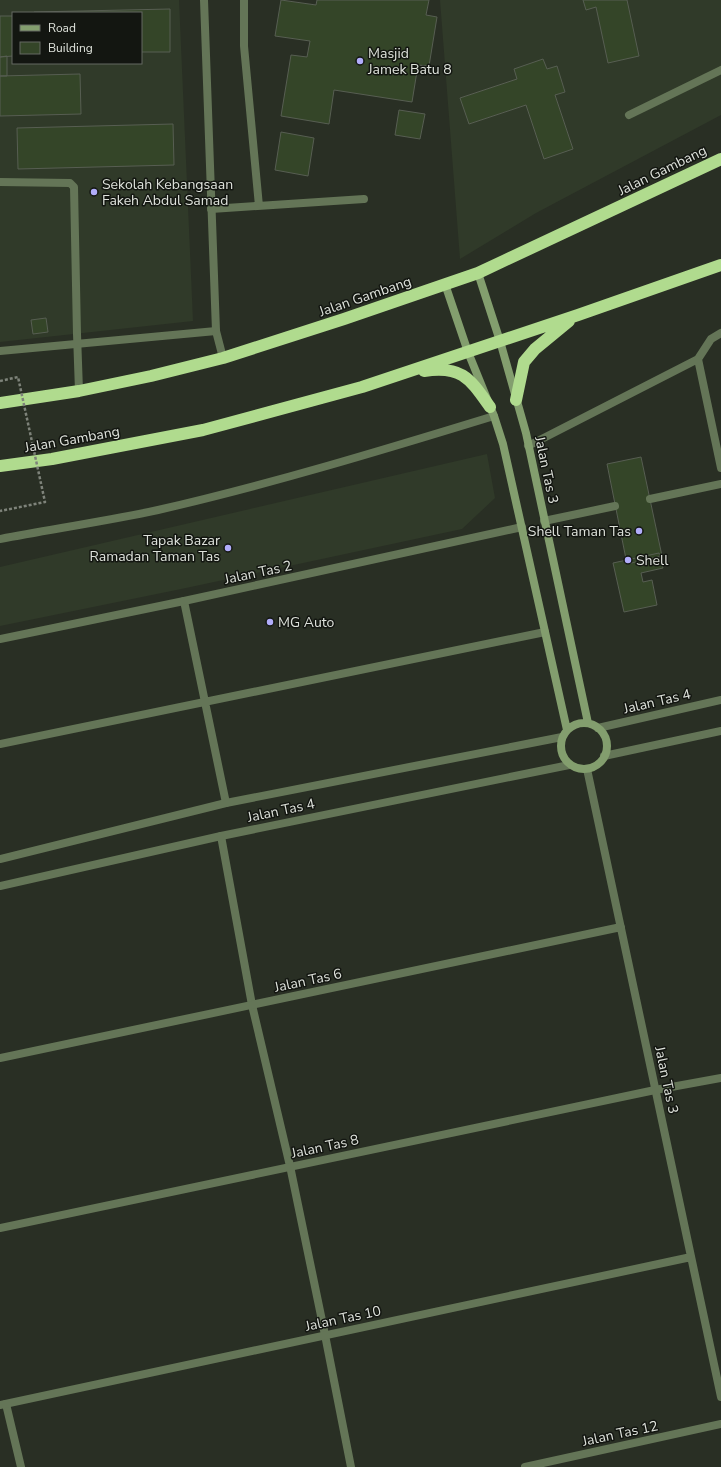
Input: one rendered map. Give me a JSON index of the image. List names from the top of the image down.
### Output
{
  "streets": {
    "highway": ["Jalan Gambang"],
    "street": [
      "Jalan Tas 3",
      "Jalan Tas 2",
      "Jalan Tas 4",
      "Jalan Tas 6",
      "Jalan Tas 8",
      "Jalan Tas 10",
      "Jalan Tas 12"
    ]
  },
  "crossings": [
    ["Jalan Gambang", "Jalan Tas 3"],
    ["Jalan Tas 3", "Jalan Tas 4"],
    ["Jalan Tas 3", "Jalan Tas 6"],
    ["Jalan Tas 3", "Jalan Tas 8"],
    ["Jalan Tas 3", "Jalan Tas 10"]
  ],
  "places": [
    "Masjid Jamek Batu 8",
    "Sekolah Kebangsaan Fakeh Abdul Samad",
    "Shell Taman Tas",
    "Tapak Bazar Ramadan Taman Tas",
    "Shell",
    "MG Auto"
  ],
  "legend": ["Road", "Building"]
}
